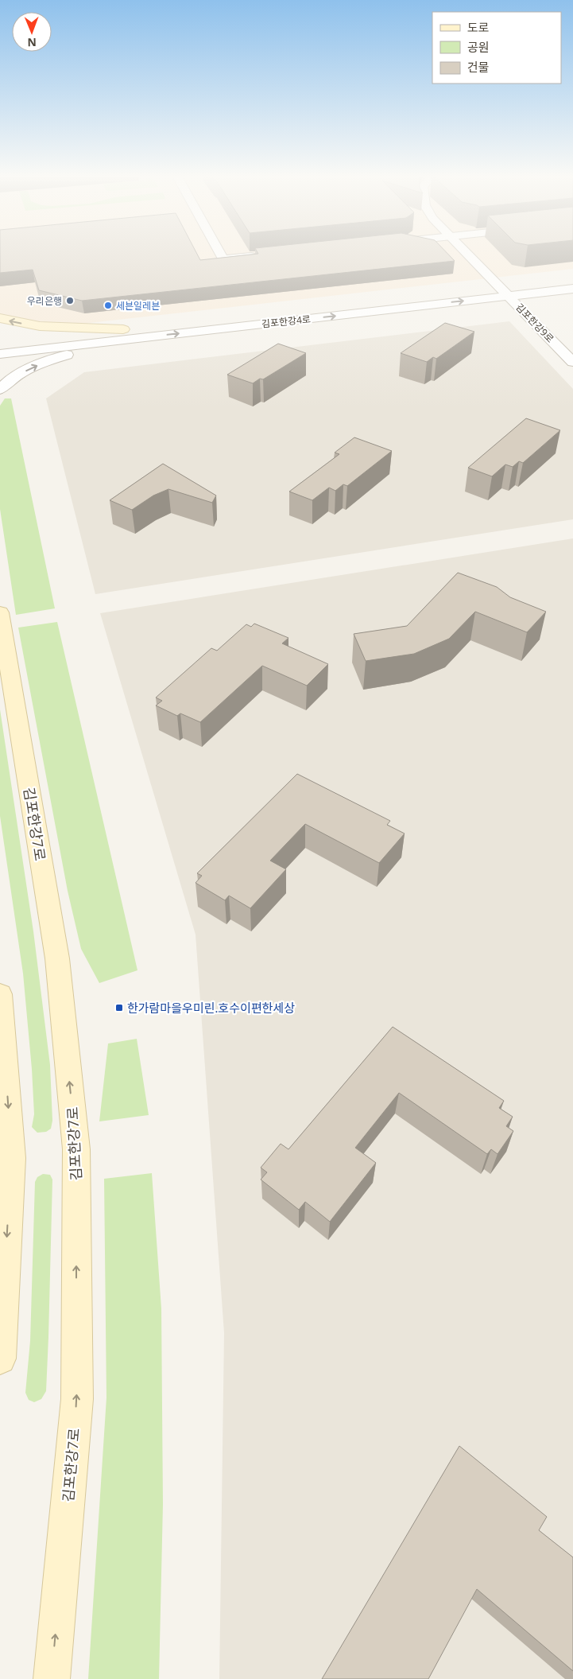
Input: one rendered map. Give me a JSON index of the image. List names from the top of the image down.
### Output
{
  "streets": {
    "main road": ["김포한강7로"],
    "street": ["김포한강4로", "김포한강9로"]
  },
  "crossings": [
    ["김포한강4로", "김포한강9로"]
  ],
  "places": {
    "other": ["우리은행", "세븐일레븐"],
    "transit": ["한가람마을우미린.호수이편한세상"]
  },
  "legend": ["도로", "공원", "건물"],
  "north": "bottom"
}
